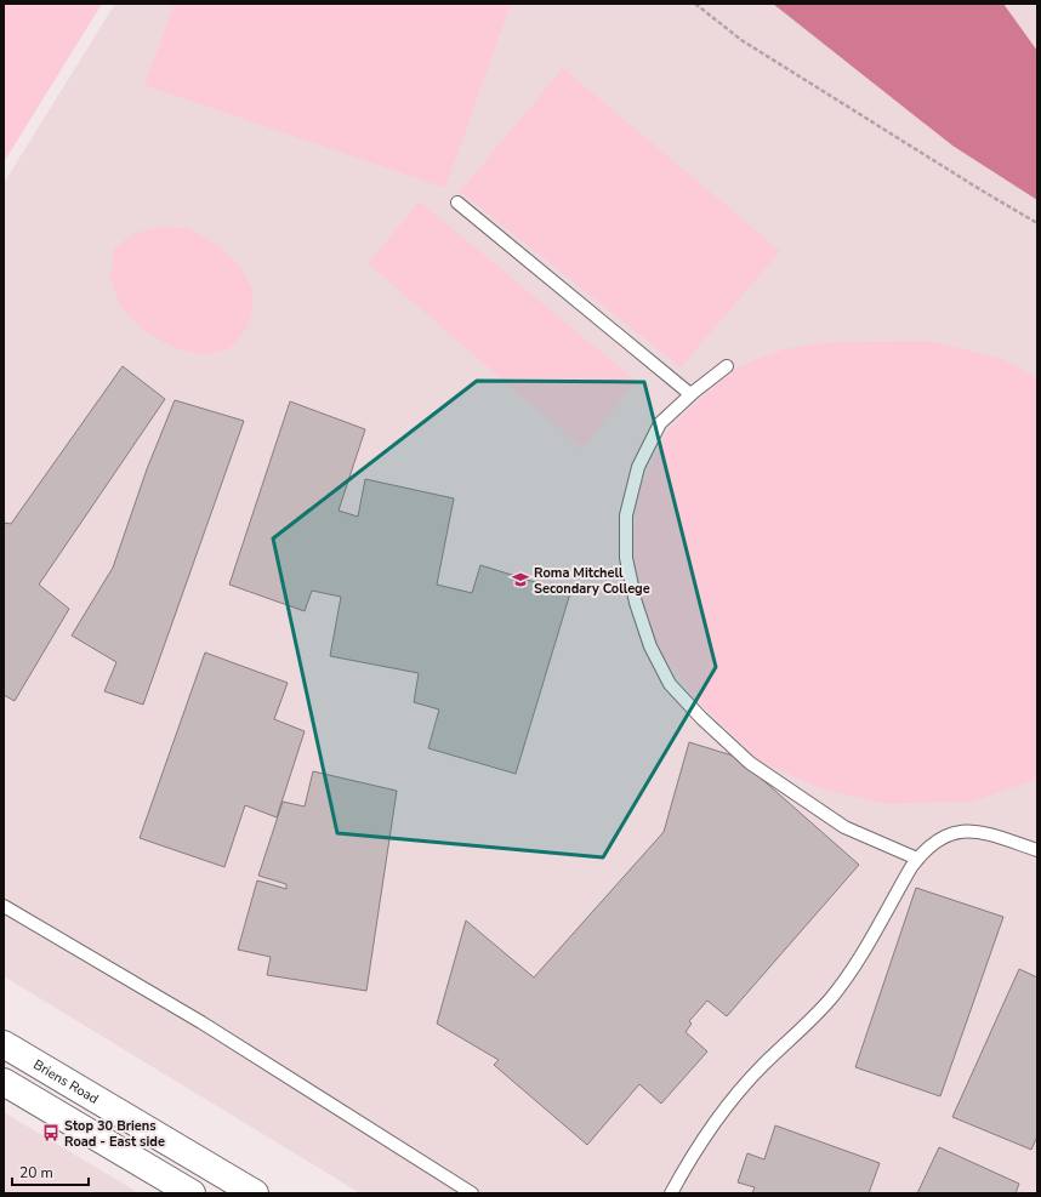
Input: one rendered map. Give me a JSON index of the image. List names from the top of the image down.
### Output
{
  "streets": {
    "main road": ["Briens Road"]
  },
  "places": {
    "school or university": ["Roma Mitchell Secondary College"],
    "bus stop": ["Stop 30 Briens Road - East side"]
  },
  "scale_bar": "20 m"
}
